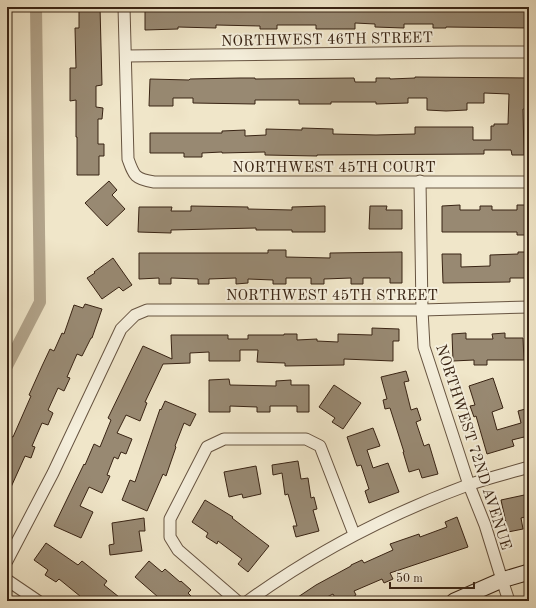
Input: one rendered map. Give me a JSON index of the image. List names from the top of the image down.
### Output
{
  "streets": {
    "street": [
      "NORTHWEST 46TH STREET",
      "NORTHWEST 45TH COURT",
      "NORTHWEST 45TH STREET",
      "NORTHWEST 72ND AVENUE"
    ]
  },
  "crossings": [
    ["NORTHWEST 46TH STREET", "NORTHWEST 45TH COURT"],
    ["NORTHWEST 45TH COURT", "NORTHWEST 72ND AVENUE"],
    ["NORTHWEST 45TH STREET", "NORTHWEST 72ND AVENUE"]
  ],
  "scale_bar": "50 m"
}
